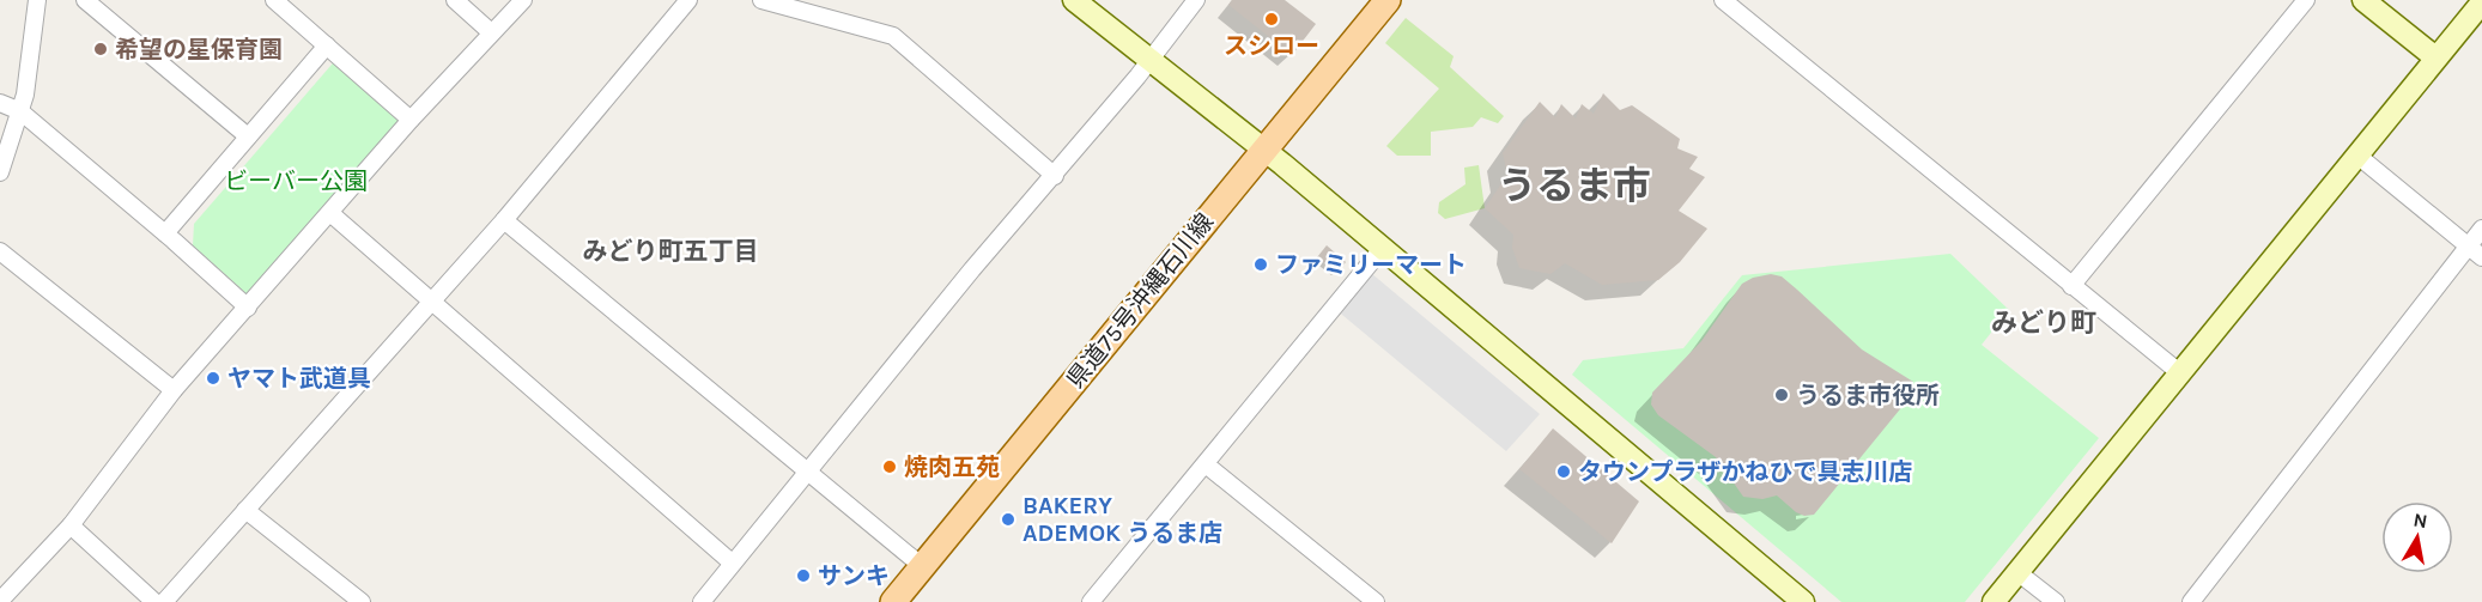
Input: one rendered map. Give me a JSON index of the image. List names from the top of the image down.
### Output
{
  "streets": {
    "main road": ["県道75号沖縄石川線"]
  },
  "districts": ["うるま市", "みどり町五丁目", "みどり町"],
  "parks": ["ビーバー公園"],
  "places": [
    "スシロー",
    "希望の星保育園",
    "ファミリーマート",
    "ヤマト武道具",
    "うるま市役所",
    "焼肉五苑",
    "タウンプラザかねひで具志川店",
    "BAKERY ADEMOK うるま店",
    "サンキ"
  ],
  "north": "top"
}
